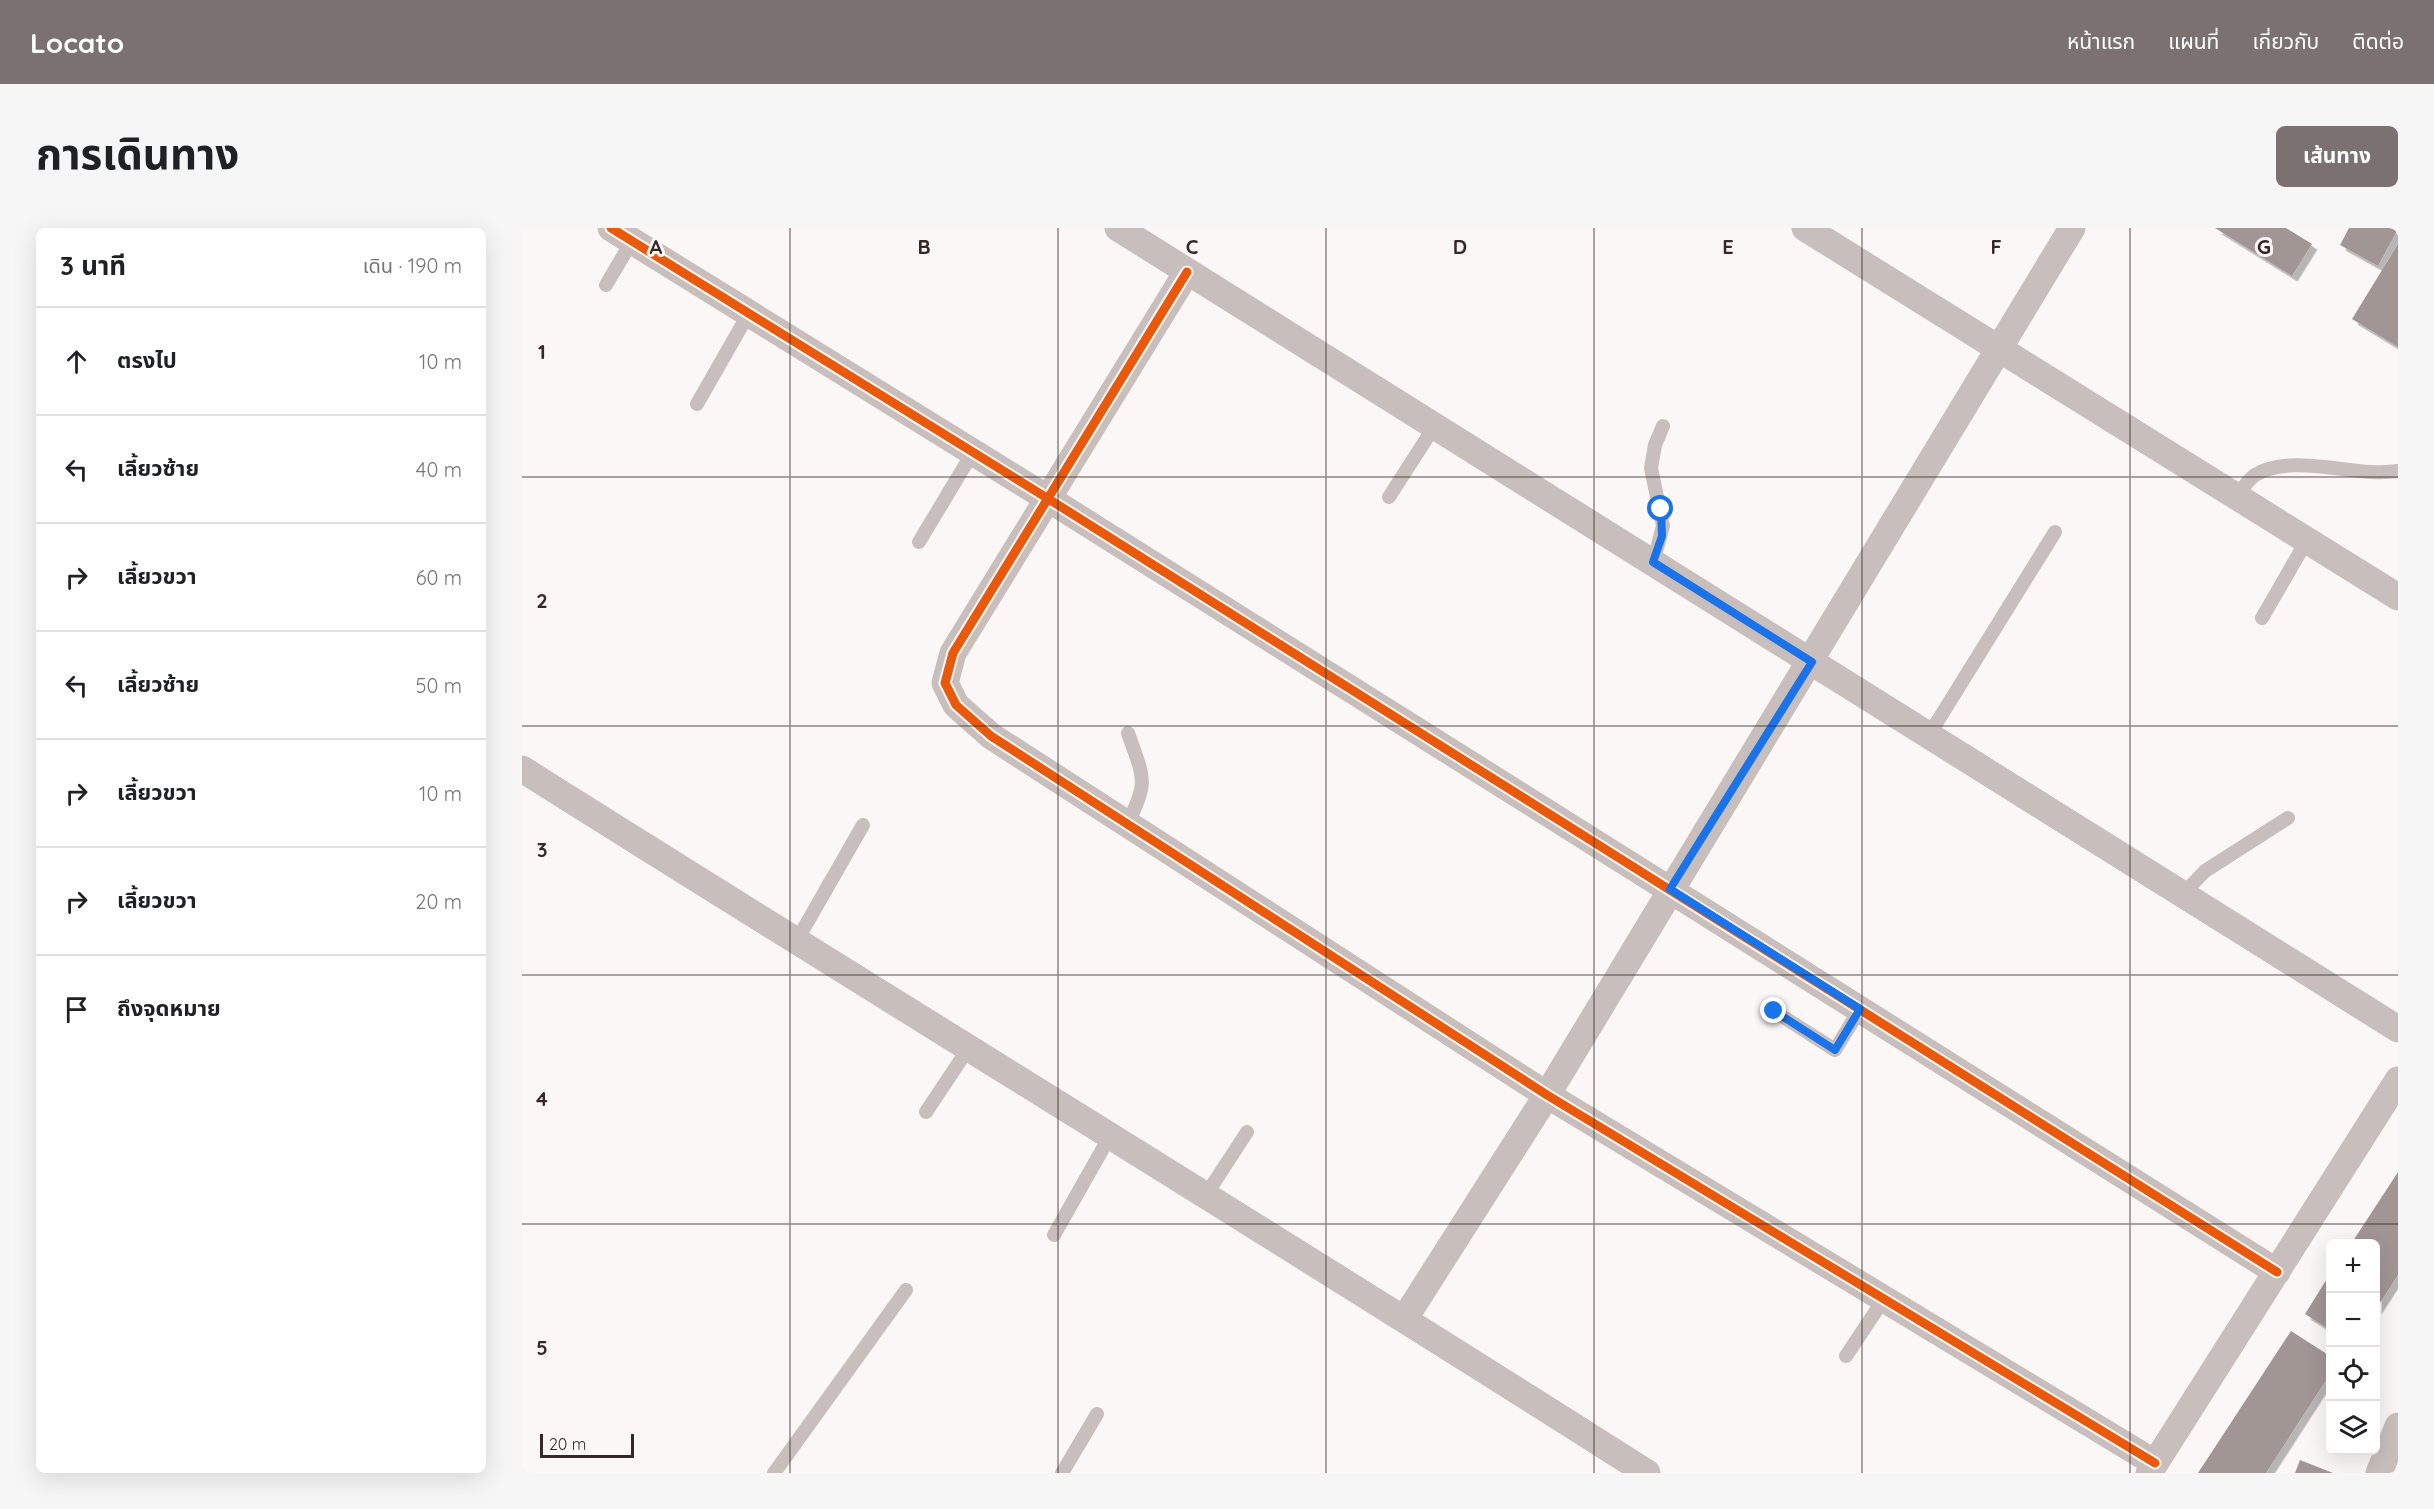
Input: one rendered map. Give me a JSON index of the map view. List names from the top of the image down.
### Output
{
  "scale_bar": "20 m",
  "page": {
    "header": "Locato",
    "nav": [
      "หน้าแรก",
      "แผนที่",
      "เกี่ยวกับ",
      "ติดต่อ"
    ],
    "title": "การเดินทาง",
    "buttons": "เส้นทาง",
    "heading": ["3 นาที", "เดิน · 190 m"],
    "list": [
      ["ตรงไป", "10 m"],
      ["เลี้ยวซ้าย", "40 m"],
      ["เลี้ยวขวา", "60 m"],
      ["เลี้ยวซ้าย", "50 m"],
      ["เลี้ยวขวา", "10 m"],
      ["เลี้ยวขวา", "20 m"],
      "ถึงจุดหมาย"
    ],
    "map_buttons": ["+", "−"],
    "scale": "20 m"
  },
  "grid": {
    "columns": [
      "A",
      "B",
      "C",
      "D",
      "E",
      "F",
      "G"
    ],
    "rows": [
      "1",
      "2",
      "3",
      "4",
      "5"
    ]
  }
}
